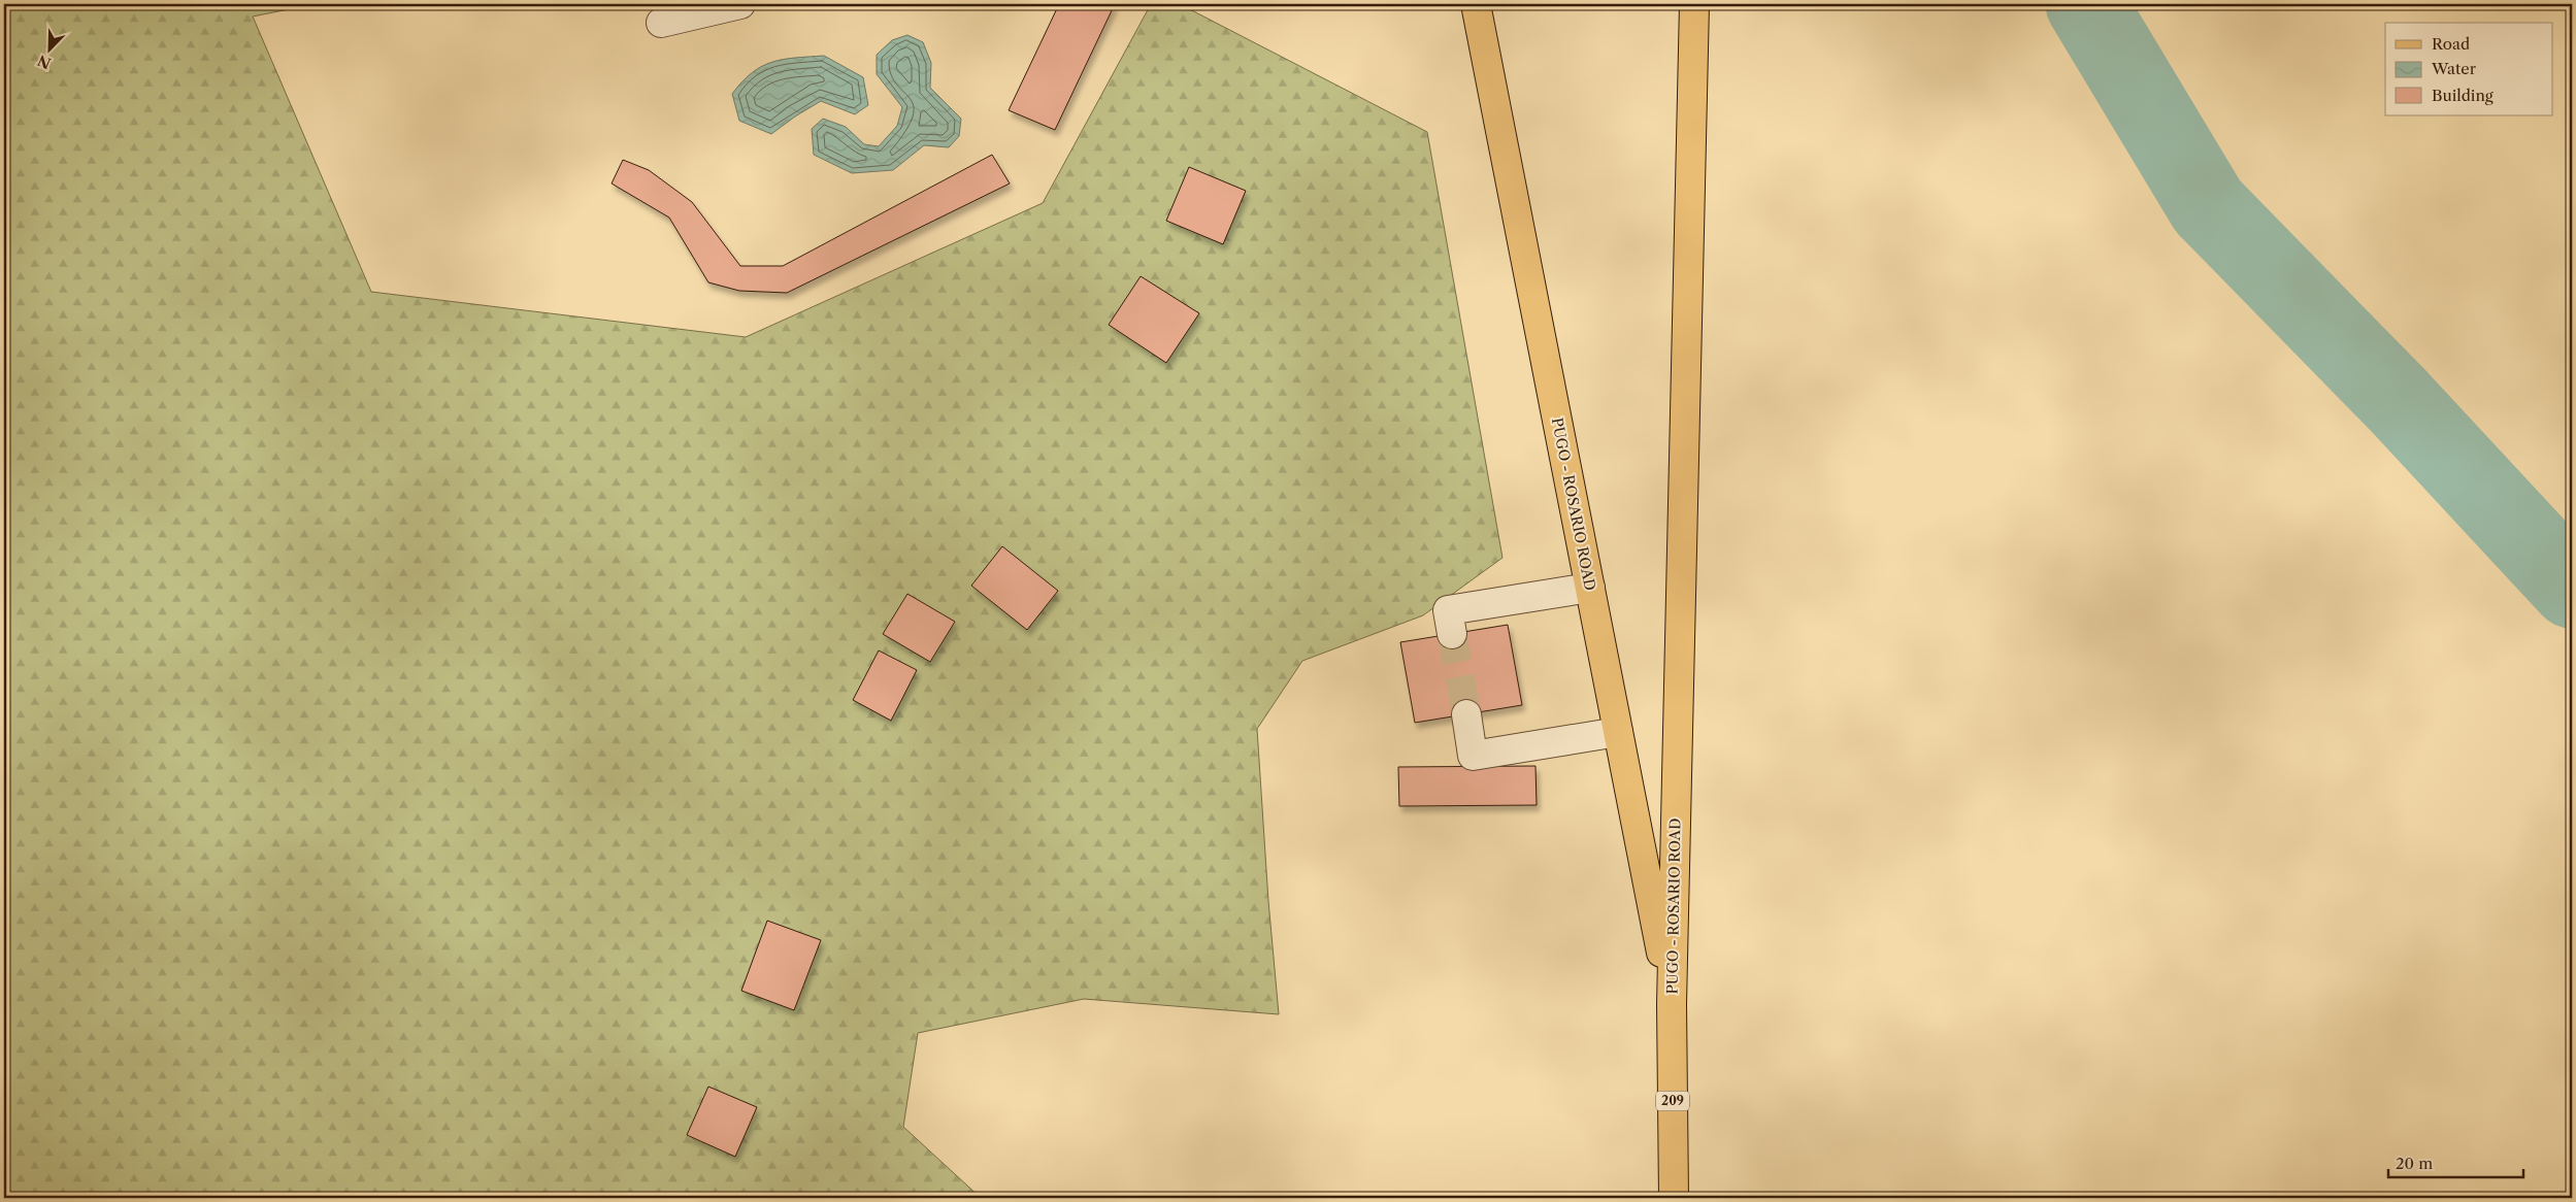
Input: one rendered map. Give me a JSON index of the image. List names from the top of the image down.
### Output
{
  "streets": {
    "main road": ["PUGO - ROSARIO ROAD", "209"]
  },
  "legend": ["Road", "Water", "Building"],
  "scale_bar": "20 m",
  "north": "bottom left"
}
